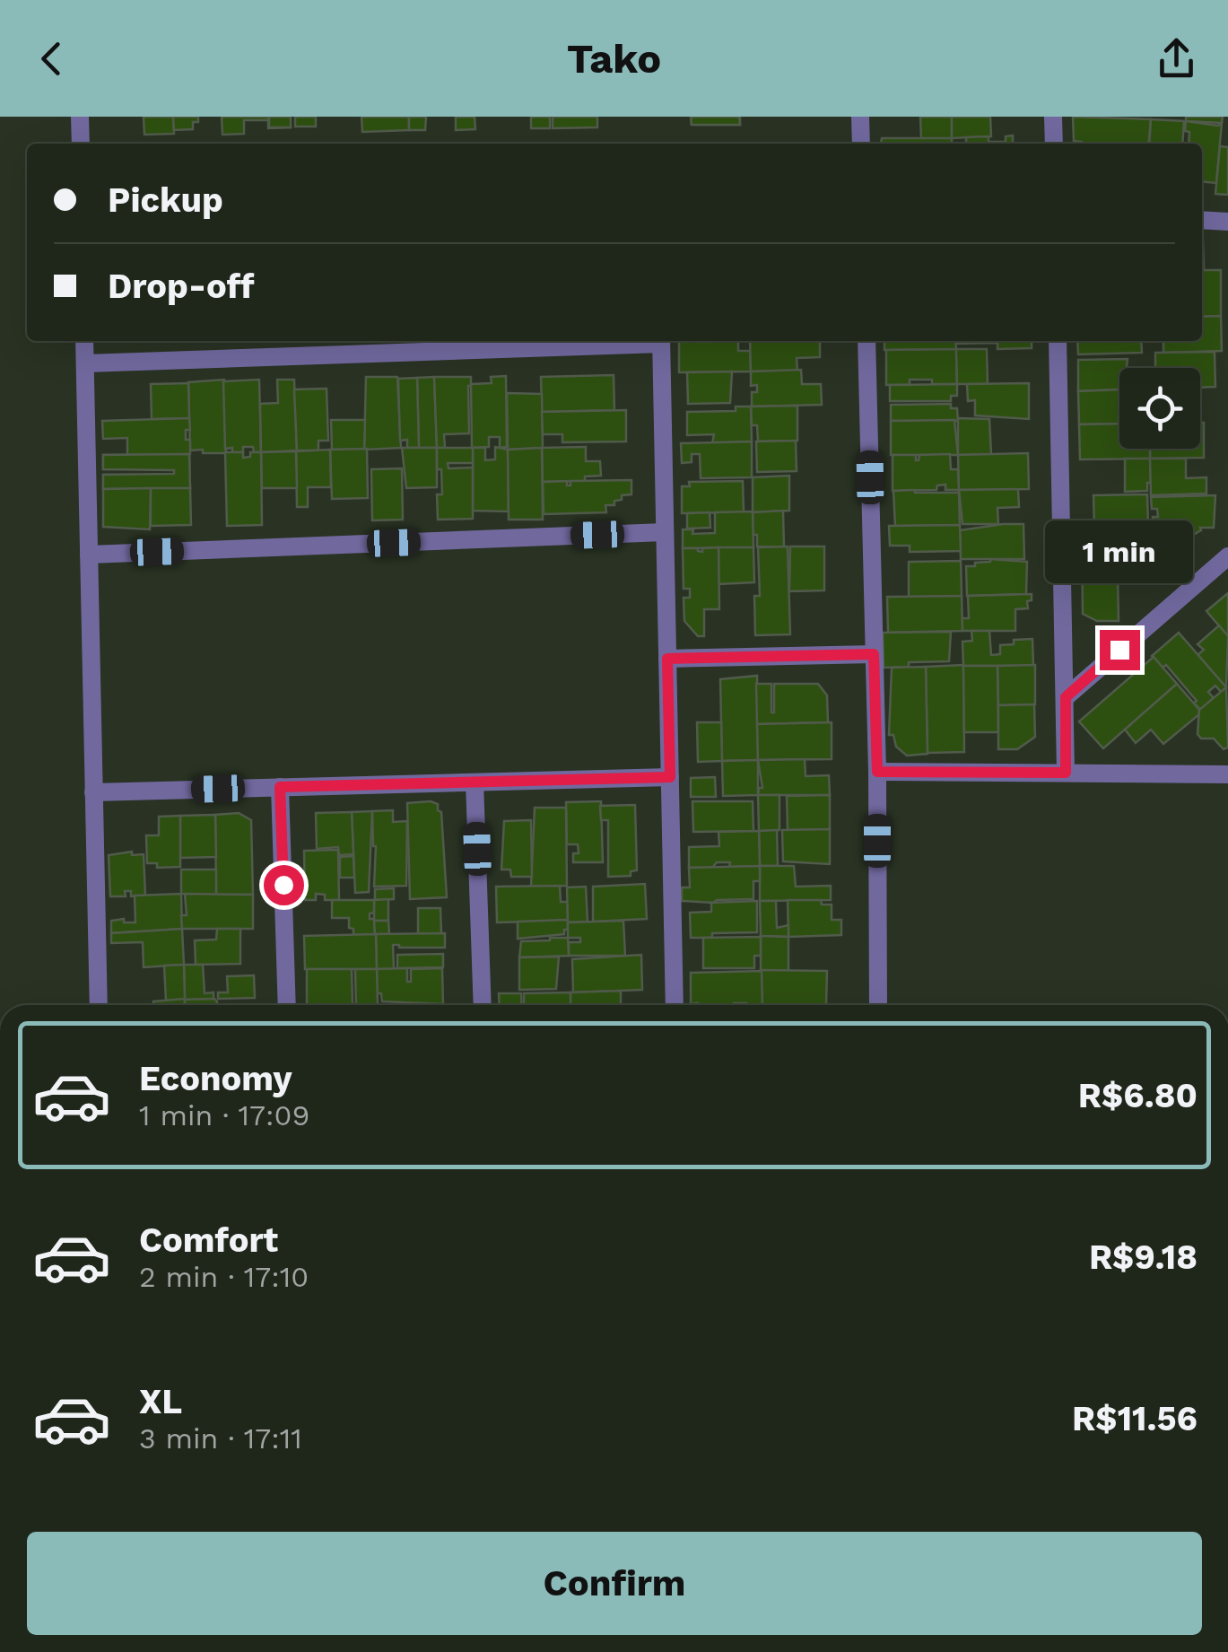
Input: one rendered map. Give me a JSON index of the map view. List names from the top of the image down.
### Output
{
  "page": {
    "header": "Tako",
    "banner": ["Pickup", "Drop-off"],
    "bubble": "1 min",
    "list": [
      {
        "name": "Economy",
        "note": "1 min · 17:09",
        "value": "R$6.80"
      },
      {
        "name": "Comfort",
        "note": "2 min · 17:10",
        "value": "R$9.18"
      },
      {
        "name": "XL",
        "note": "3 min · 17:11",
        "value": "R$11.56"
      }
    ],
    "buttons": "Confirm"
  }
}
